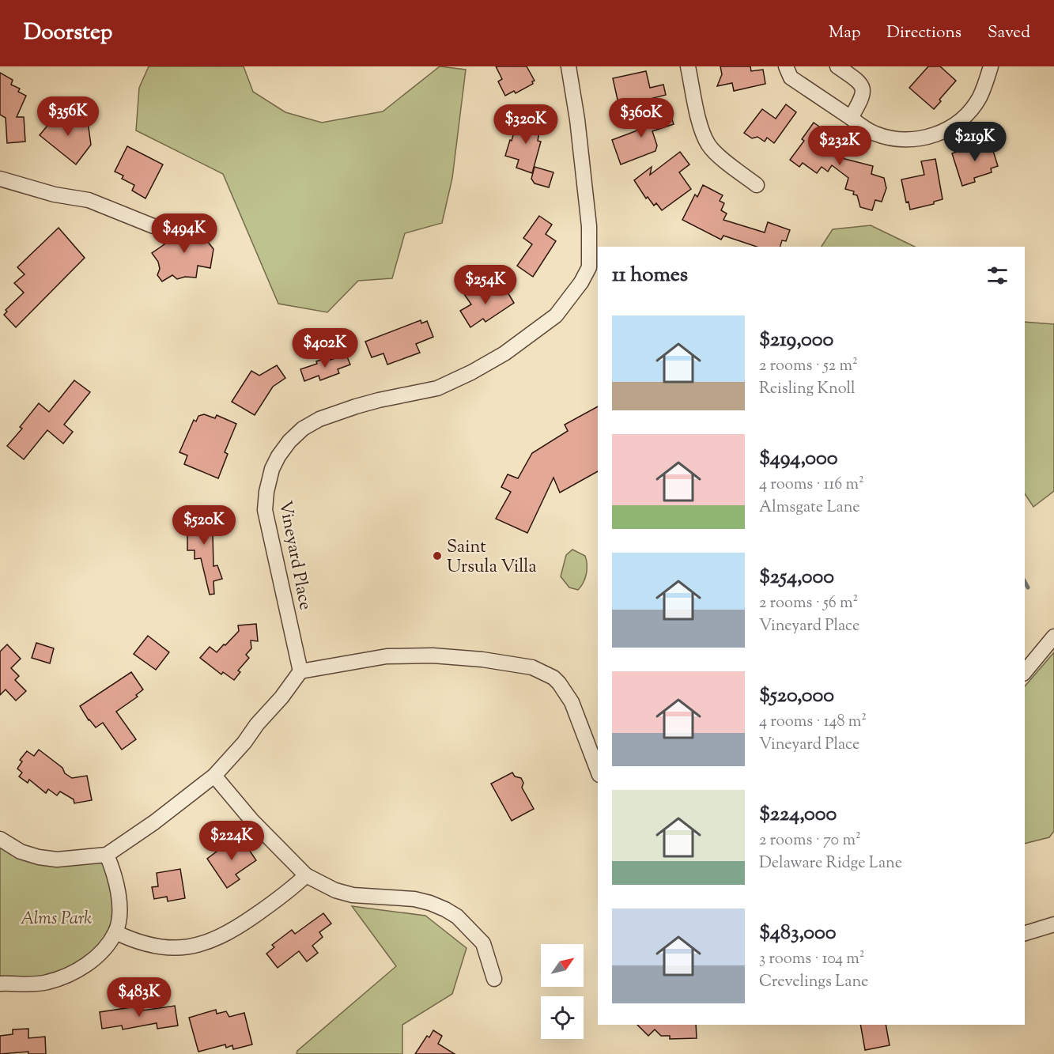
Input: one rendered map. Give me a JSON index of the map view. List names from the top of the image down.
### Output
{
  "streets": {
    "street": ["Vineyard Place"]
  },
  "parks": ["Alms Park"],
  "places": ["Saint Ursula Villa"],
  "north": "top right",
  "page": {
    "header": "Doorstep",
    "nav": ["Map", "Directions", "Saved"],
    "price": [
      "$356K",
      "$360K",
      "$320K",
      "$219K",
      "$232K",
      "$494K",
      "$254K",
      "$402K",
      "$520K",
      "$224K",
      "$483K"
    ],
    "heading": "11 homes",
    "list": [
      {
        "name": "$219,000",
        "note": "2 rooms · 52 m² · Reisling Knoll"
      },
      {
        "name": "$494,000",
        "note": "4 rooms · 116 m² · Almsgate Lane"
      },
      {
        "name": "$254,000",
        "note": "2 rooms · 56 m² · Vineyard Place"
      },
      {
        "name": "$520,000",
        "note": "4 rooms · 148 m² · Vineyard Place"
      },
      {
        "name": "$224,000",
        "note": "2 rooms · 70 m² · Delaware Ridge Lane"
      },
      {
        "name": "$483,000",
        "note": "3 rooms · 104 m² · Crevelings Lane"
      }
    ]
  }
}
